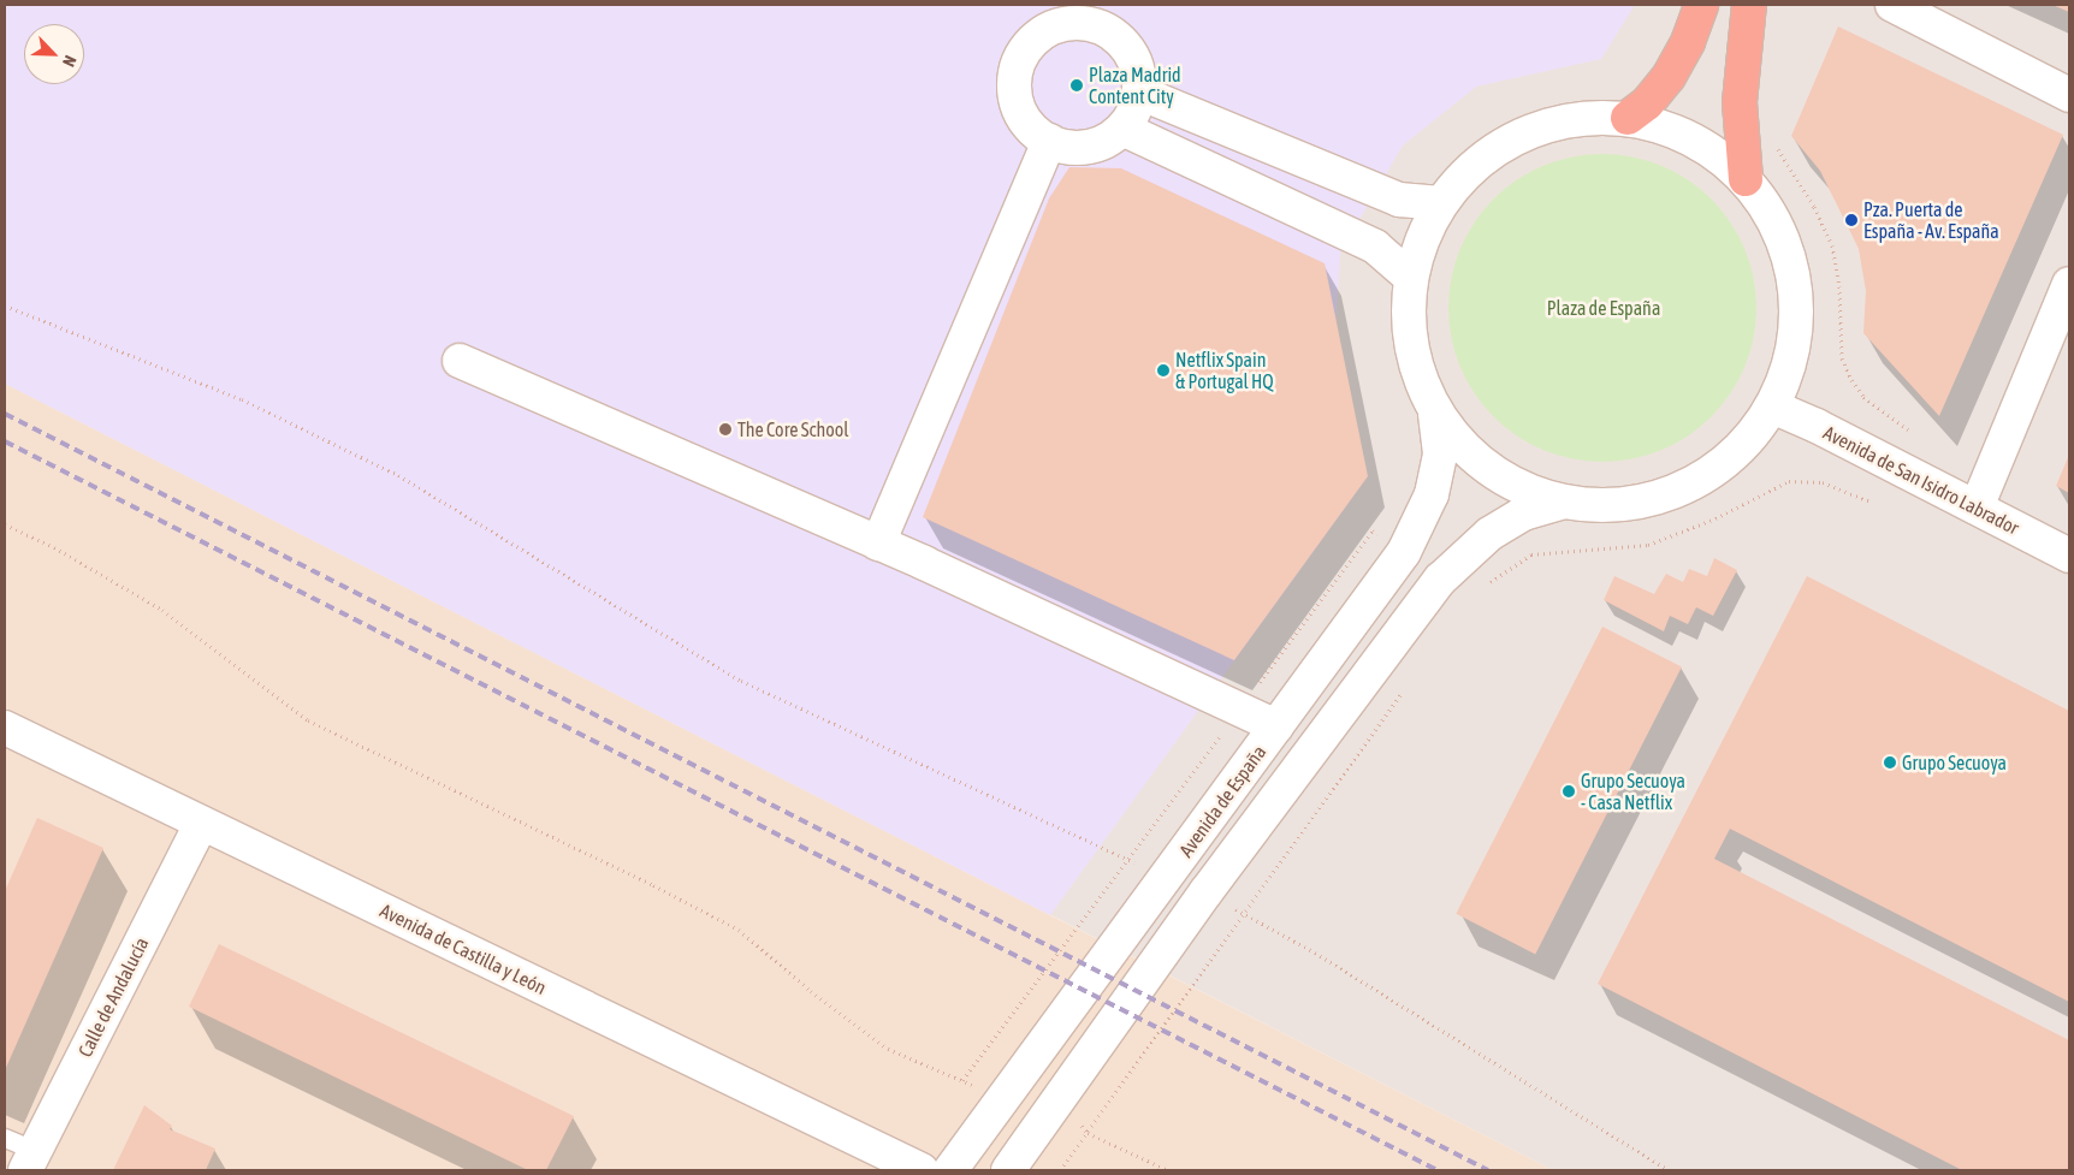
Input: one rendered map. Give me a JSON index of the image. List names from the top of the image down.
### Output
{
  "streets": {
    "street": [
      "Avenida de San Isidro Labrador",
      "Avenida de España",
      "Avenida de Castilla y León",
      "Calle de Andalucía"
    ]
  },
  "crossings": [
    ["Avenida de Castilla y León", "Calle de Andalucía"]
  ],
  "parks": ["Plaza de España"],
  "places": [
    "Plaza Madrid Content City",
    "Pza. Puerta de España - Av. España",
    "Netflix Spain & Portugal HQ",
    "The Core School",
    "Grupo Secuoya",
    "Grupo Secuoya - Casa Netflix"
  ],
  "north": "bottom right"
}
